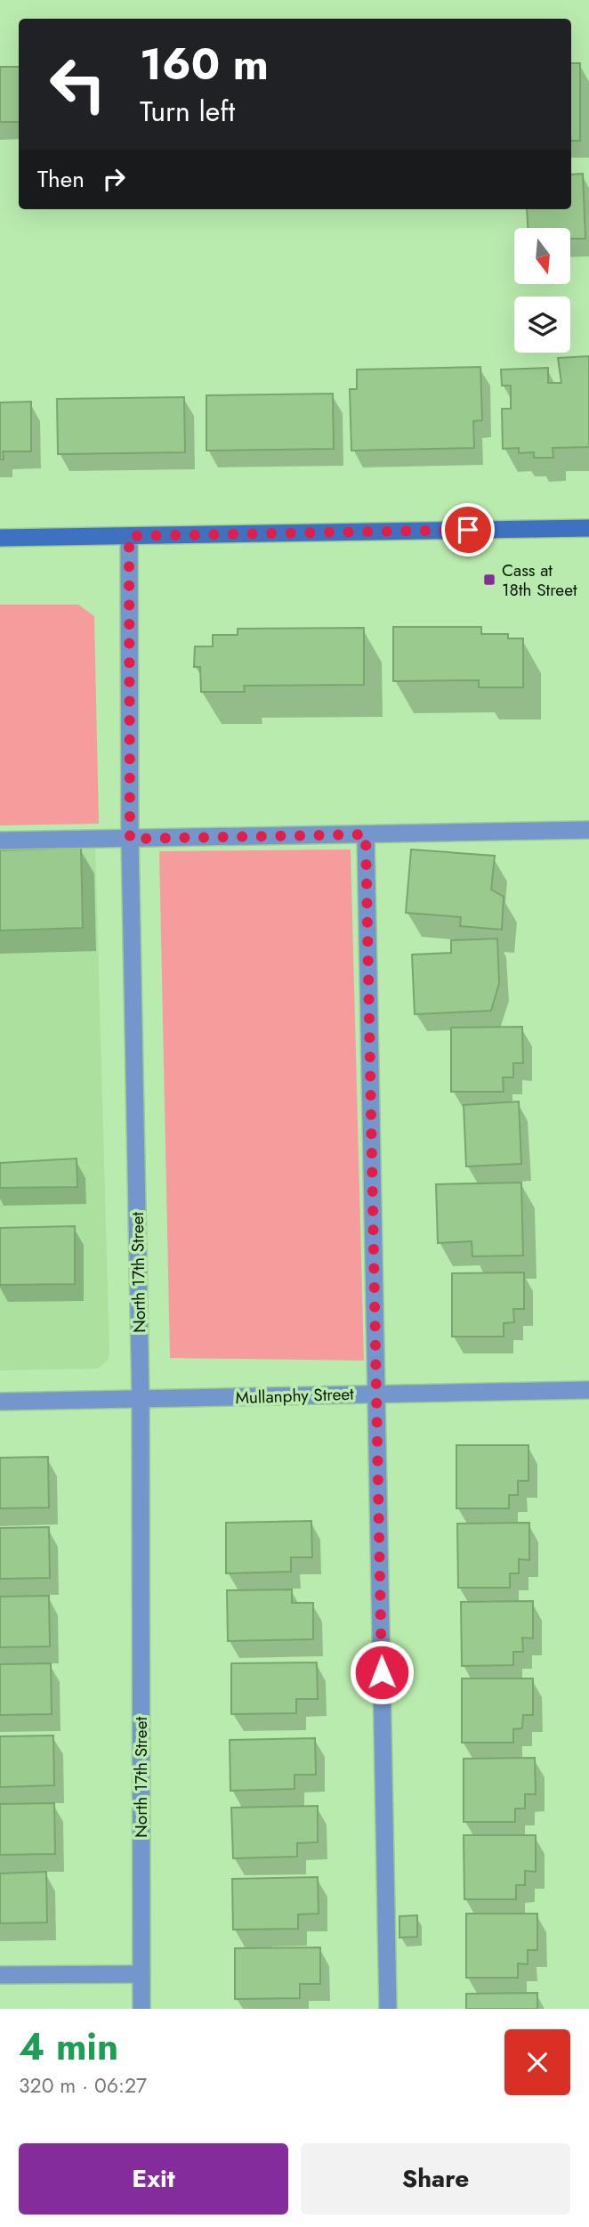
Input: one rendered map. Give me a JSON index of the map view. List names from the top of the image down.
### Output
{
  "streets": {
    "street": ["North 17th Street", "Mullanphy Street"]
  },
  "crossings": [
    ["North 17th Street", "Mullanphy Street"]
  ],
  "places": {
    "transit": ["Cass at 18th Street"]
  },
  "north": "bottom",
  "page": {
    "turn": ["160 m", "Turn left"],
    "then": "Then",
    "heading": ["4 min", "320 m · 06:27"],
    "buttons": ["Exit", "Share"]
  }
}
